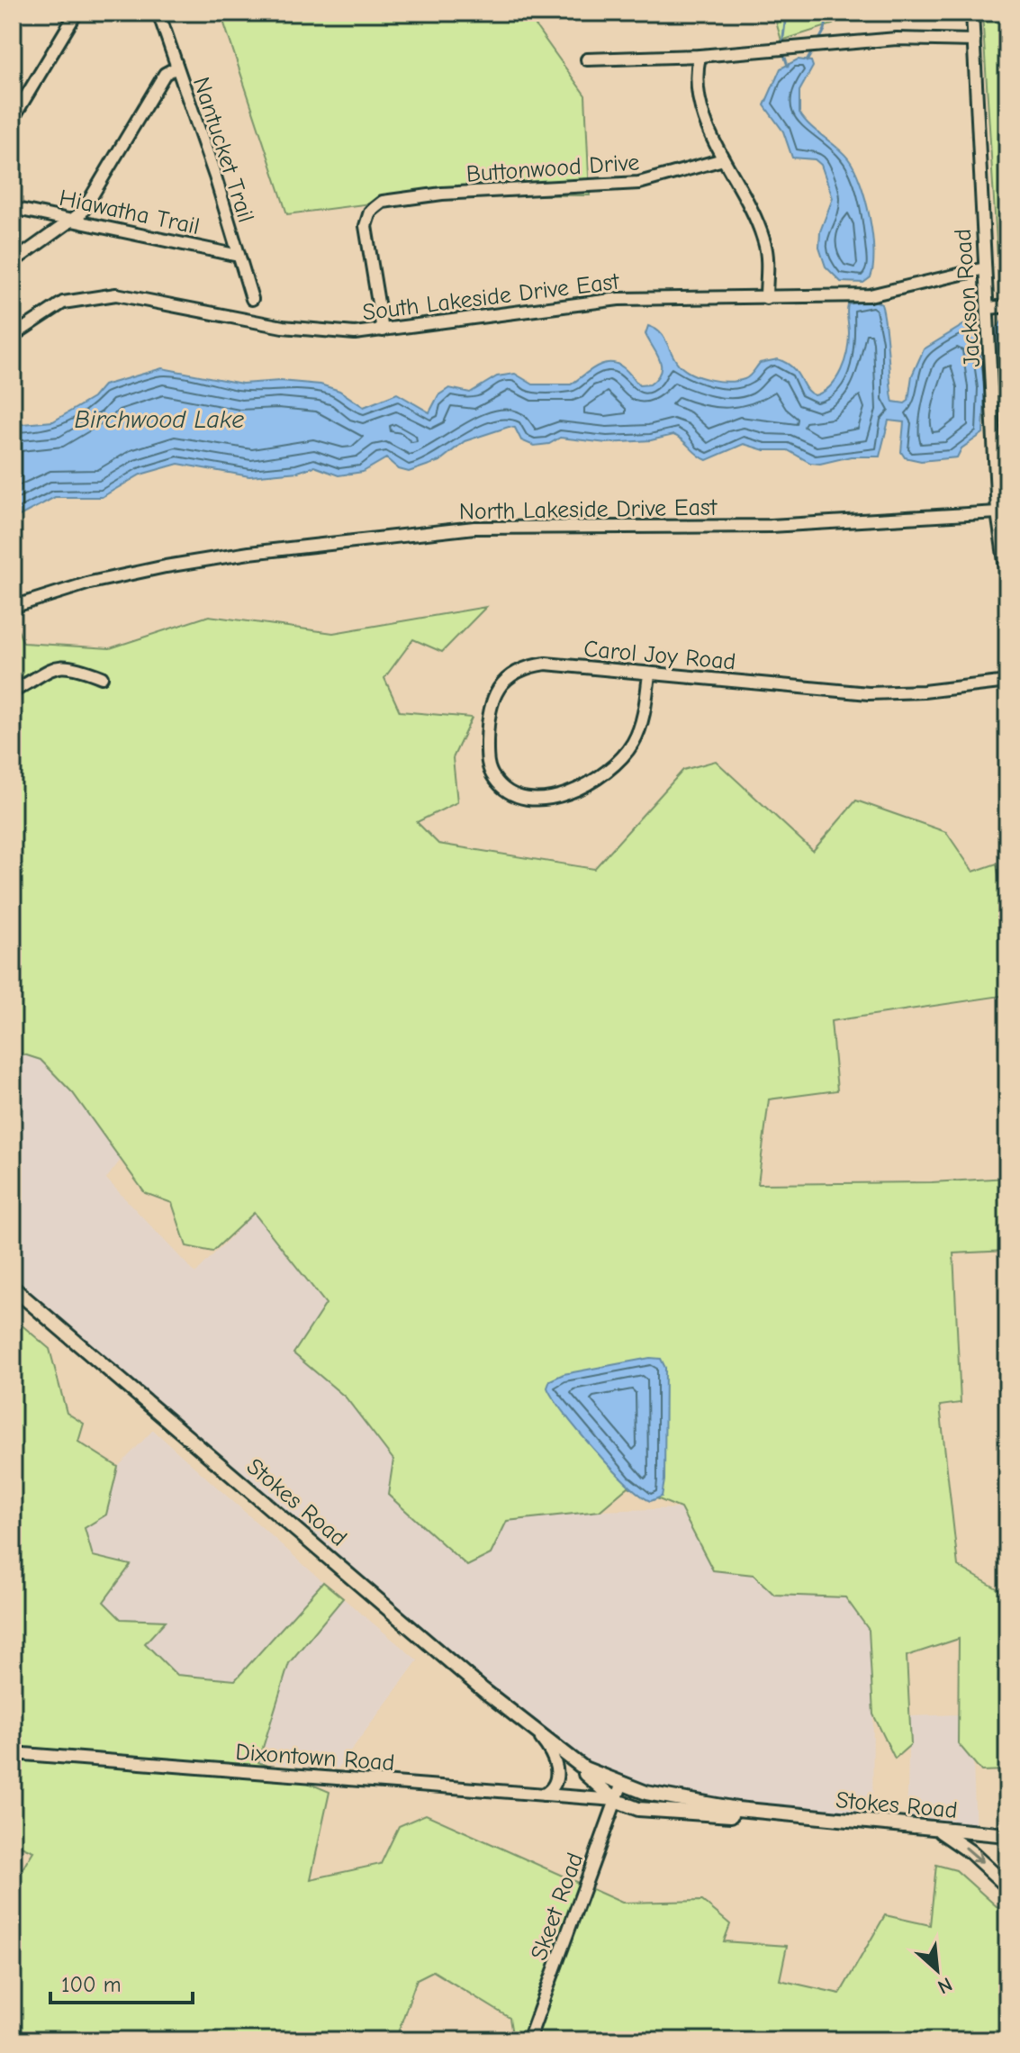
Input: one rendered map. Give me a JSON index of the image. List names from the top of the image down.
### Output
{
  "streets": {
    "main road": ["Stokes Road"],
    "street": [
      "Nantucket Trail",
      "Buttonwood Drive",
      "Hiawatha Trail",
      "South Lakeside Drive East",
      "Jackson Road",
      "North Lakeside Drive East",
      "Carol Joy Road",
      "Dixontown Road",
      "Skeet Road"
    ]
  },
  "crossings": [
    ["Nantucket Trail", "Hiawatha Trail"],
    ["Buttonwood Drive", "South Lakeside Drive East"],
    ["South Lakeside Drive East", "Jackson Road"],
    ["Jackson Road", "North Lakeside Drive East"],
    ["Stokes Road", "Dixontown Road"],
    ["Stokes Road", "Skeet Road"],
    ["Dixontown Road", "Skeet Road"]
  ],
  "water": ["Birchwood Lake"],
  "scale_bar": "100 m",
  "north": "bottom right"
}
